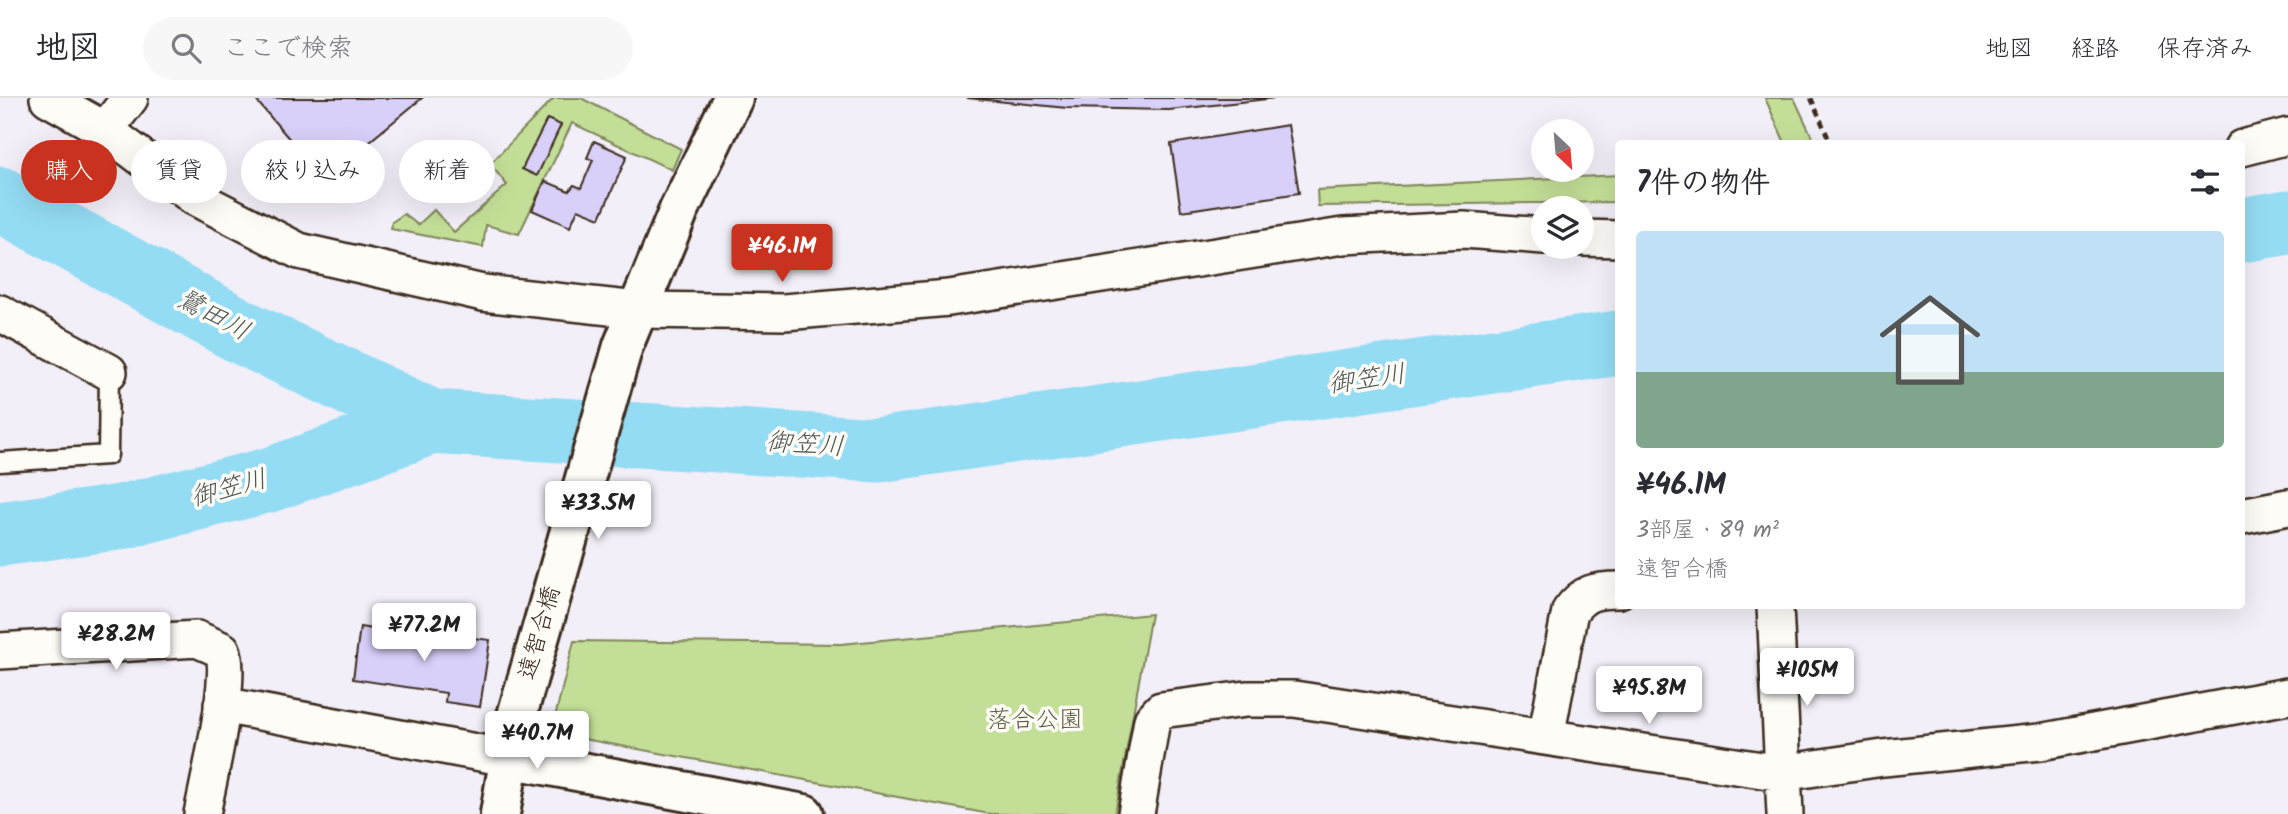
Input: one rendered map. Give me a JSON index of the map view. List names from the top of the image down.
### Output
{
  "streets": {
    "street": ["遠智合橋"]
  },
  "water": ["鷺田川", "御笠川"],
  "parks": ["落合公園"],
  "north": "bottom right",
  "page": {
    "header": "地図",
    "search": "ここで検索",
    "nav": ["地図", "経路", "保存済み"],
    "chip": [
      "購入",
      "賃貸",
      "絞り込み",
      "新着"
    ],
    "heading": "7件の物件",
    "price": [
      "¥46.1M",
      "¥33.5M",
      "¥77.2M",
      "¥28.2M",
      "¥105M",
      "¥95.8M",
      "¥40.7M"
    ],
    "list": [
      {
        "name": "¥46.1M",
        "note": "3部屋 · 89 m² · 遠智合橋"
      }
    ]
  }
}
